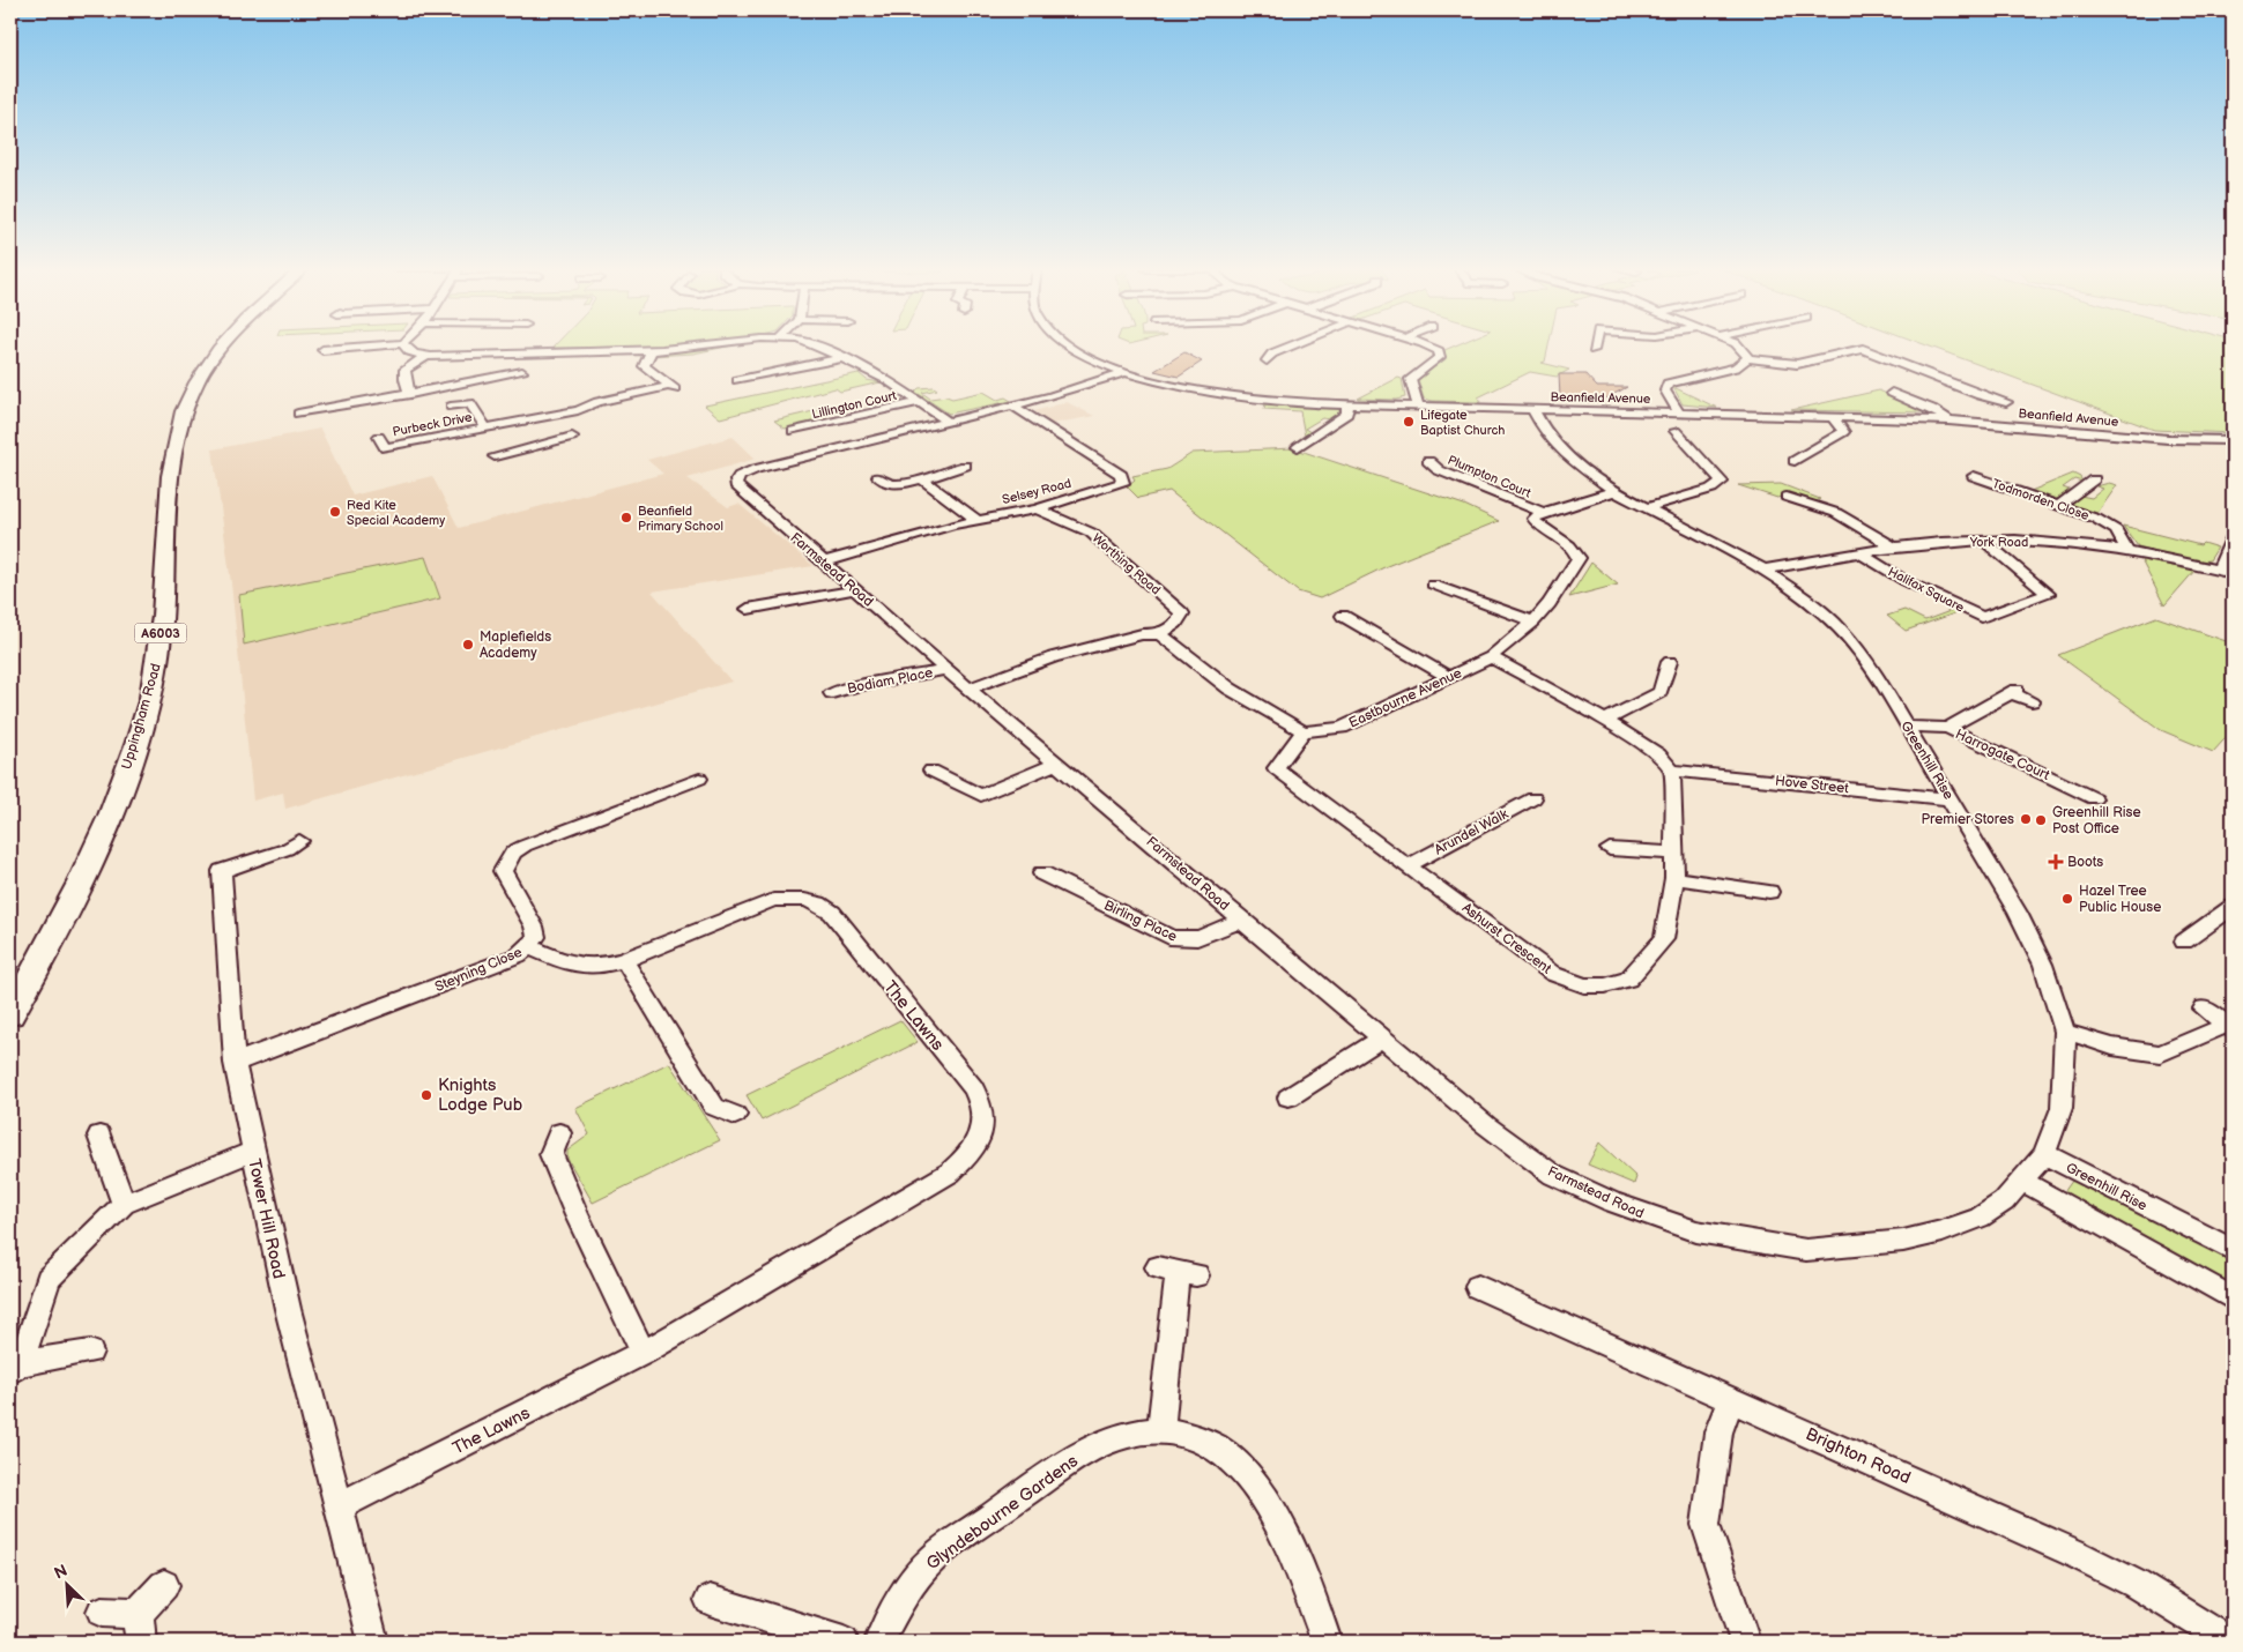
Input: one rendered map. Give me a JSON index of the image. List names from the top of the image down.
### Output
{
  "streets": {
    "highway": ["A6003", "Uppingham Road"],
    "street": [
      "Beanfield Avenue",
      "Lillington Court",
      "Purbeck Drive",
      "Plumpton Court",
      "Selsey Road",
      "Todmorden Close",
      "York Road",
      "Worthing Road",
      "Farmstead Road",
      "Halifax Square",
      "Bodiam Place",
      "Eastbourne Avenue",
      "Harrogate Court",
      "Greenhill Rise",
      "Hove Street",
      "Arundel Walk",
      "Birling Place",
      "Ashurst Crescent",
      "Steyning Close",
      "The Lawns",
      "Tower Hill Road",
      "Brighton Road",
      "Glyndebourne Gardens"
    ]
  },
  "crossings": [
    ["Beanfield Avenue", "Farmstead Road"],
    ["Beanfield Avenue", "Greenhill Rise"],
    ["Plumpton Court", "Eastbourne Avenue"],
    ["Selsey Road", "Worthing Road"],
    ["Selsey Road", "Farmstead Road"],
    ["Todmorden Close", "York Road"],
    ["York Road", "Halifax Square"],
    ["York Road", "Greenhill Rise"],
    ["Farmstead Road", "Bodiam Place"],
    ["Farmstead Road", "Greenhill Rise"],
    ["Farmstead Road", "Birling Place"],
    ["Eastbourne Avenue", "Ashurst Crescent"],
    ["Harrogate Court", "Greenhill Rise"],
    ["Greenhill Rise", "Hove Street"],
    ["Hove Street", "Ashurst Crescent"],
    ["Arundel Walk", "Ashurst Crescent"],
    ["Steyning Close", "The Lawns"],
    ["Steyning Close", "Tower Hill Road"],
    ["The Lawns", "Tower Hill Road"]
  ],
  "places": {
    "other": [
      "Lifegate Baptist Church",
      "Red Kite Special Academy",
      "Beanfield Primary School",
      "Maplefields Academy",
      "Premier Stores",
      "Greenhill Rise Post Office",
      "Hazel Tree Public House",
      "Knights Lodge Pub"
    ],
    "health": ["Boots"]
  },
  "north": "top left"
}
